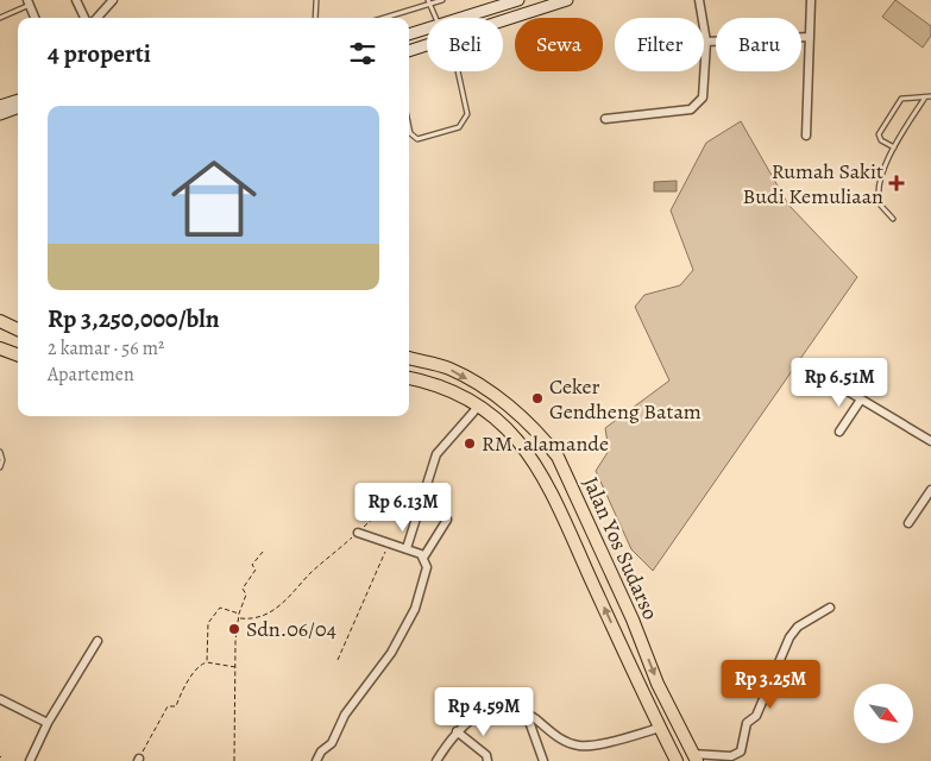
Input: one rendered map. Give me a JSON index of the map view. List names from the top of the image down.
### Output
{
  "streets": {
    "main road": ["Jalan Yos Sudarso"]
  },
  "places": {
    "health": ["Rumah Sakit Budi Kemuliaan"],
    "other": ["Ceker Gendheng Batam", "RM .alamande", "Sdn.06/04"]
  },
  "north": "bottom right",
  "page": {
    "chip": [
      "Beli",
      "Sewa",
      "Filter",
      "Baru"
    ],
    "heading": "4 properti",
    "list": [
      {
        "name": "Rp 3,250,000/bln",
        "note": "2 kamar · 56 m² · Apartemen"
      }
    ],
    "price": [
      "Rp 6.51M",
      "Rp 6.13M",
      "Rp 3.25M",
      "Rp 4.59M"
    ]
  }
}
